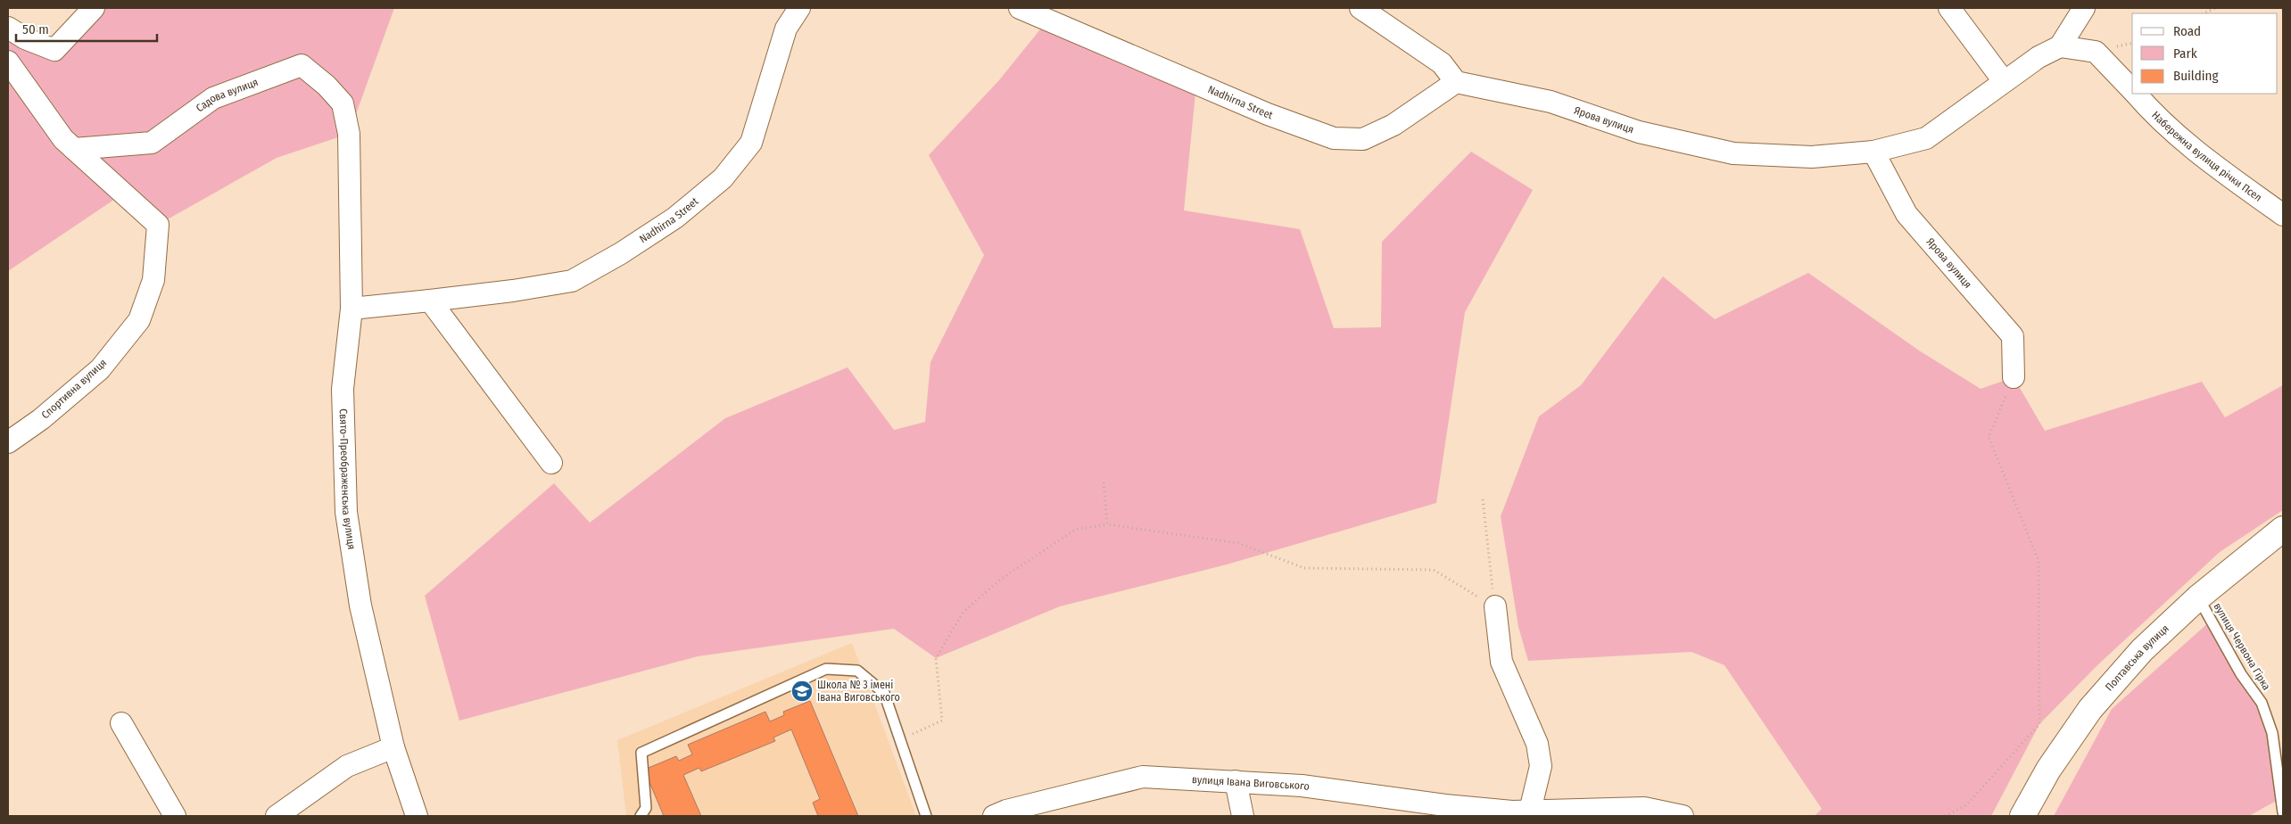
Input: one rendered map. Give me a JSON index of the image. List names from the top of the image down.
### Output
{
  "streets": {
    "main road": ["Полтавська вулиця"],
    "street": [
      "Садова вулиця",
      "Nadhirna Street",
      "Ярова вулиця",
      "Набережна вулиця річки Псел",
      "Спортивна вулиця",
      "Свято-Преображенська вулиця",
      "вулиця Івана Виговського"
    ],
    "lane": ["вулиця Червона Гірка"]
  },
  "crossings": [
    ["Садова вулиця", "Спортивна вулиця"],
    ["Садова вулиця", "Свято-Преображенська вулиця"],
    ["Nadhirna Street", "Ярова вулиця"],
    ["Nadhirna Street", "Свято-Преображенська вулиця"],
    ["Ярова вулиця", "Набережна вулиця річки Псел"],
    ["вулиця Червона Гірка", "Полтавська вулиця"]
  ],
  "places": {
    "school or university": ["Школа № 3 імені Івана Виговського"]
  },
  "legend": ["Road", "Park", "Building"],
  "scale_bar": "50 m"
}
